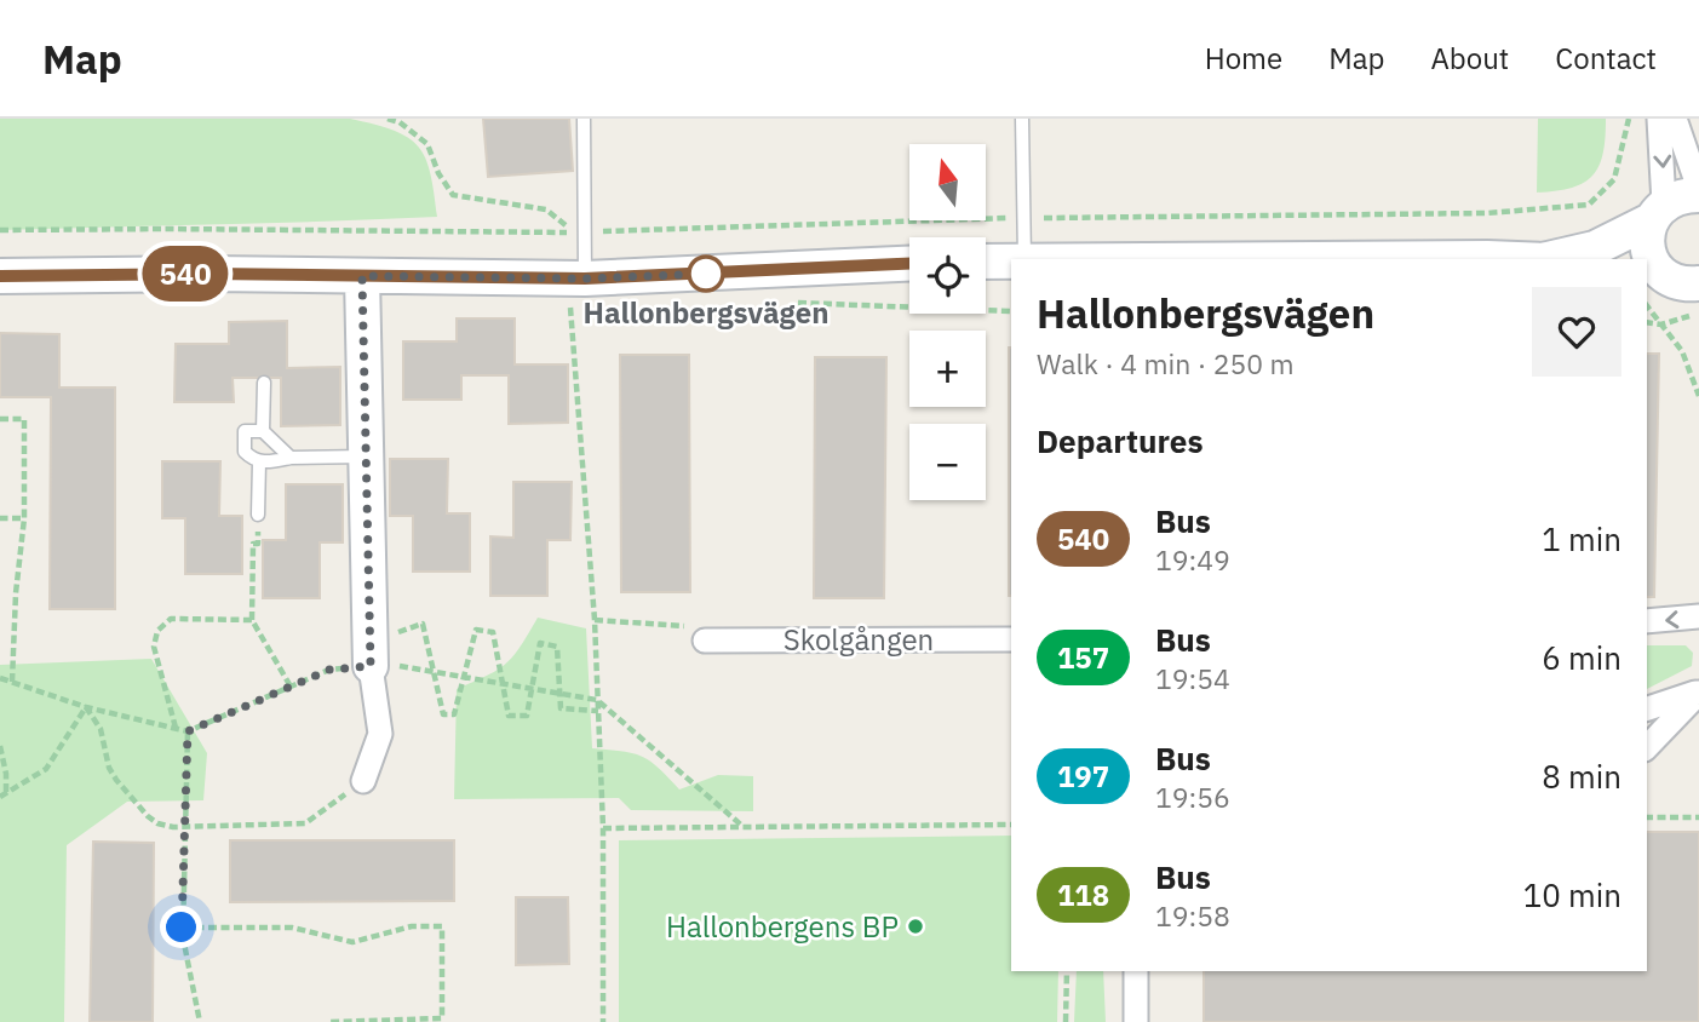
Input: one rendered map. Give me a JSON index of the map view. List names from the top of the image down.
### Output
{
  "streets": {
    "street": ["Skolgången"]
  },
  "places": ["Hallonbergsvägen", "Hallonbergens BP"],
  "lines": ["bus line 540"],
  "north": "top",
  "page": {
    "header": "Map",
    "nav": [
      "Home",
      "Map",
      "About",
      "Contact"
    ],
    "on_map": "540",
    "map_buttons": ["+", "−"],
    "heading": [
      ["Hallonbergsvägen", "Walk · 4 min · 250 m"],
      "Departures"
    ],
    "list": [
      {
        "mark": "540",
        "name": "Bus",
        "note": "19:49",
        "value": "1 min"
      },
      {
        "mark": "157",
        "name": "Bus",
        "note": "19:54",
        "value": "6 min"
      },
      {
        "mark": "197",
        "name": "Bus",
        "note": "19:56",
        "value": "8 min"
      },
      {
        "mark": "118",
        "name": "Bus",
        "note": "19:58",
        "value": "10 min"
      }
    ]
  }
}
